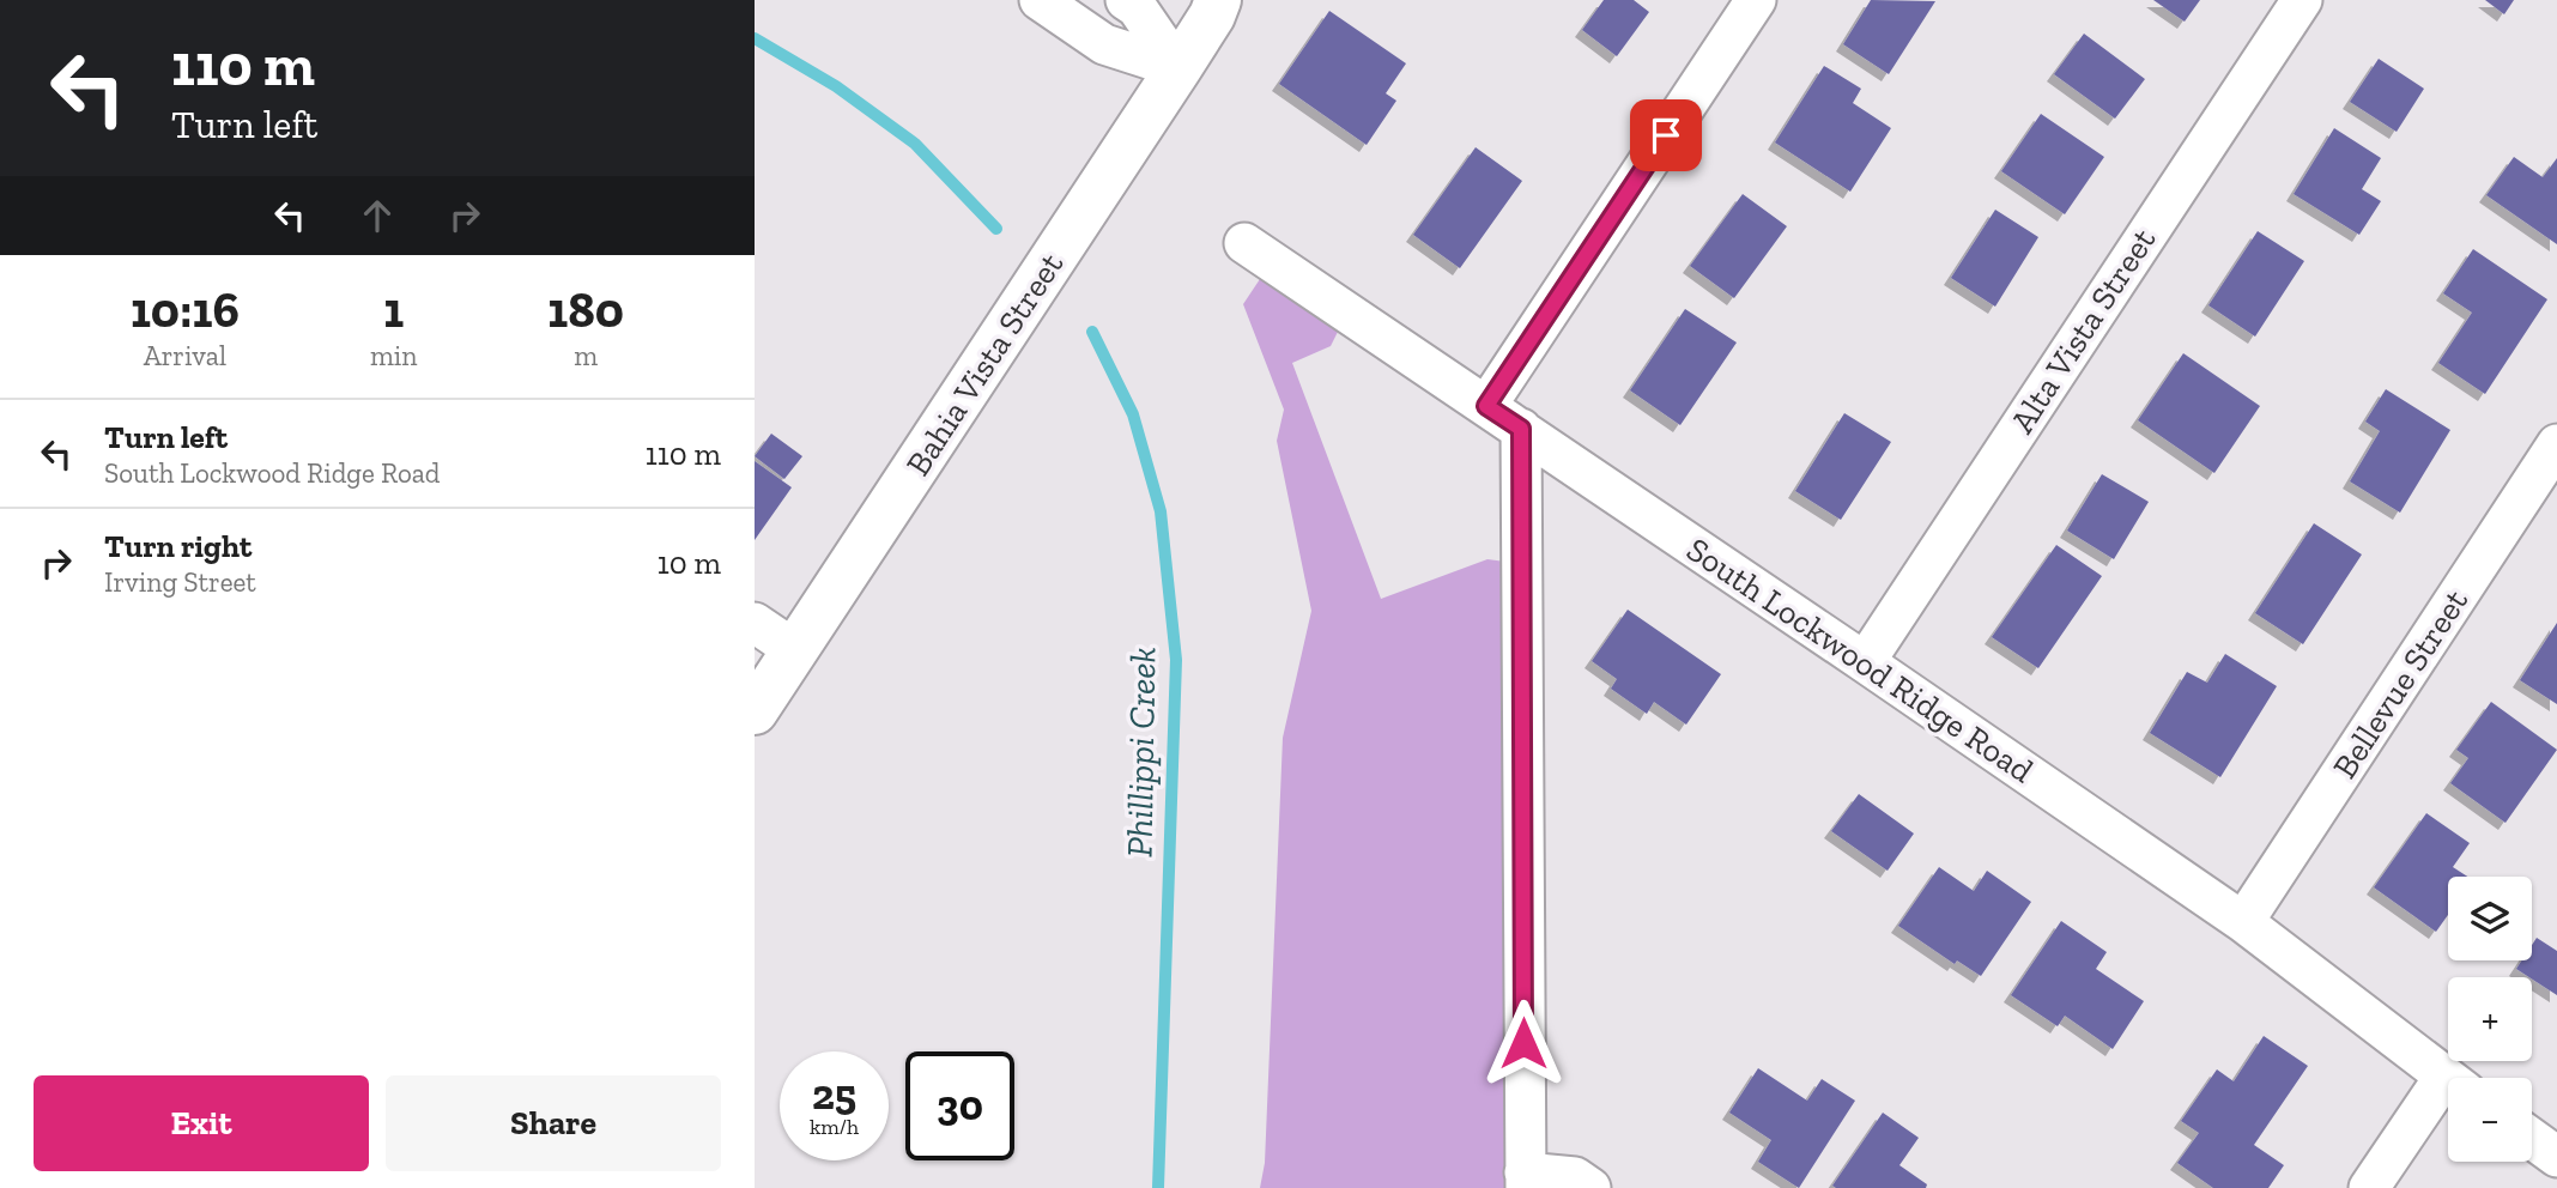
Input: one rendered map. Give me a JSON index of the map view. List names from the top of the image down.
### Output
{
  "streets": {
    "street": [
      "Alta Vista Street",
      "Bahia Vista Street",
      "South Lockwood Ridge Road",
      "Bellevue Street"
    ]
  },
  "crossings": [
    ["Alta Vista Street", "South Lockwood Ridge Road"],
    ["South Lockwood Ridge Road", "Bellevue Street"]
  ],
  "water": ["Phillippi Creek"],
  "page": {
    "turn": ["110 m", "Turn left"],
    "eta": [
      "10:16",
      "Arrival",
      "1",
      "min",
      "180",
      "m"
    ],
    "list": [
      {
        "name": "Turn left",
        "note": "South Lockwood Ridge Road",
        "value": "110 m"
      },
      {
        "name": "Turn right",
        "note": "Irving Street",
        "value": "10 m"
      }
    ],
    "map_buttons": ["+", "−"],
    "speed": "25 km/h",
    "limit": "30",
    "buttons": ["Exit", "Share"]
  }
}
